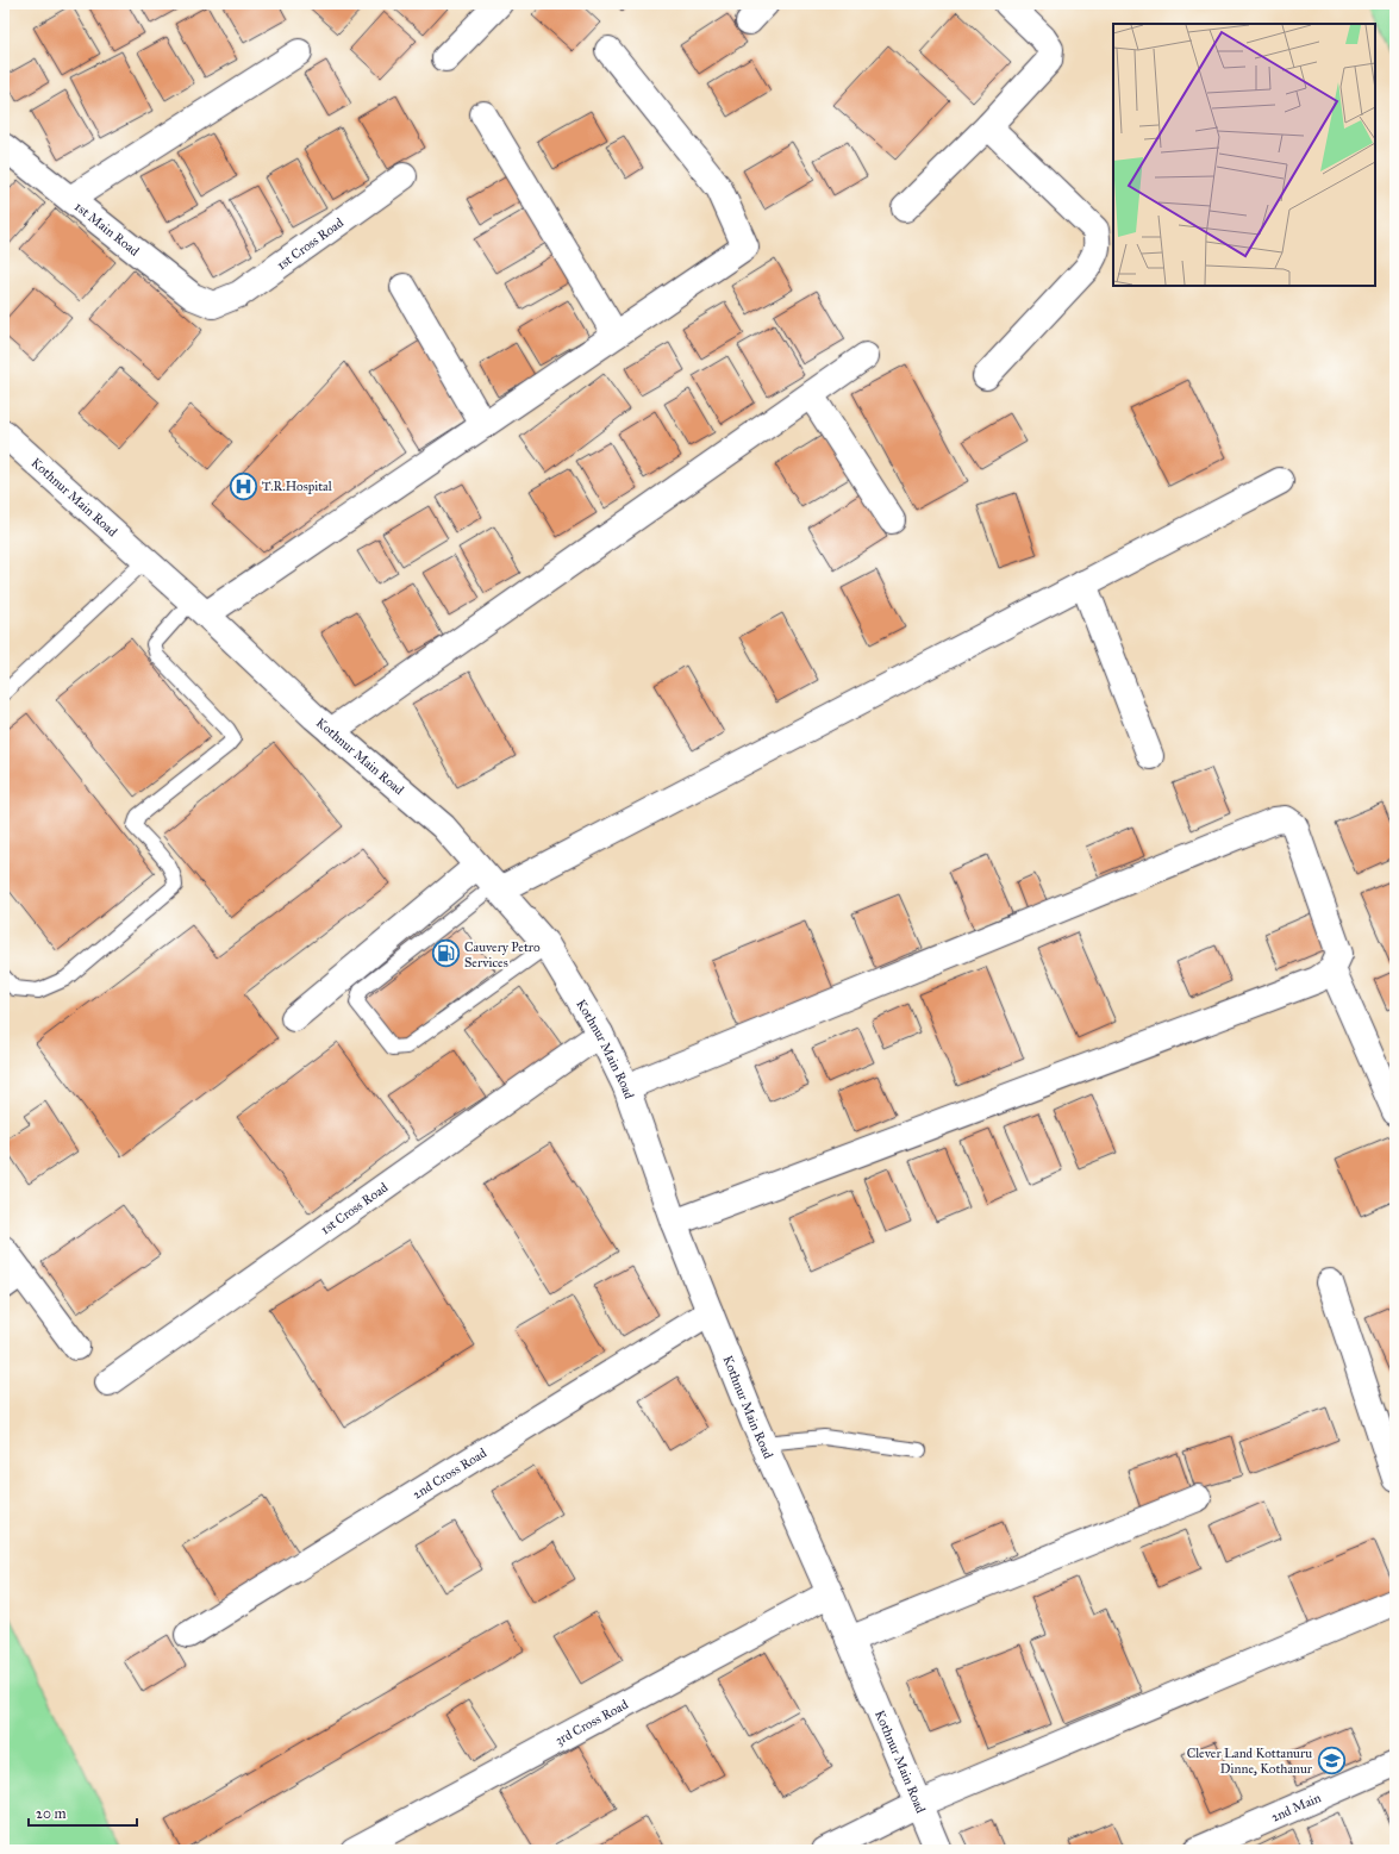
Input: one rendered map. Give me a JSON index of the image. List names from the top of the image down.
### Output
{
  "streets": {
    "street": [
      "1st Main Road",
      "1st Cross Road",
      "Kothnur Main Road",
      "2nd Cross Road",
      "3rd Cross Road",
      "2nd Main"
    ]
  },
  "crossings": [
    ["1st Main Road", "1st Cross Road"],
    ["1st Cross Road", "Kothnur Main Road"],
    ["Kothnur Main Road", "2nd Cross Road"],
    ["Kothnur Main Road", "3rd Cross Road"]
  ],
  "places": {
    "hospital": ["T.R.Hospital"],
    "fuel station": ["Cauvery Petro Services"],
    "school or university": ["Clever Land Kottanuru Dinne, Kothanur"]
  },
  "scale_bar": "20 m"
}
